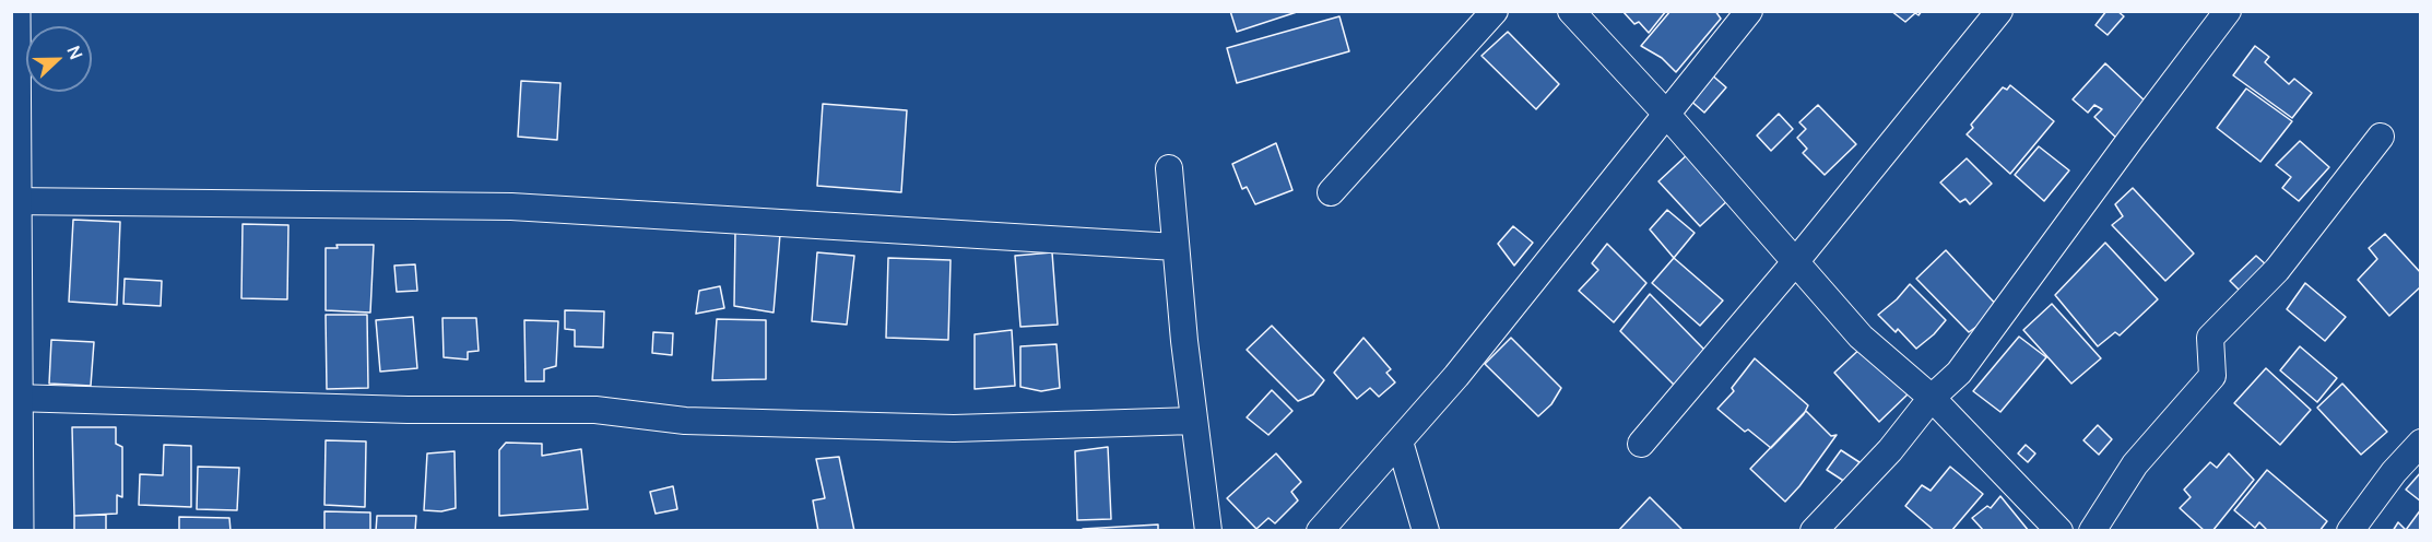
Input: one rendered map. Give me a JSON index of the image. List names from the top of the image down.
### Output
{
  "north": "right"
}
